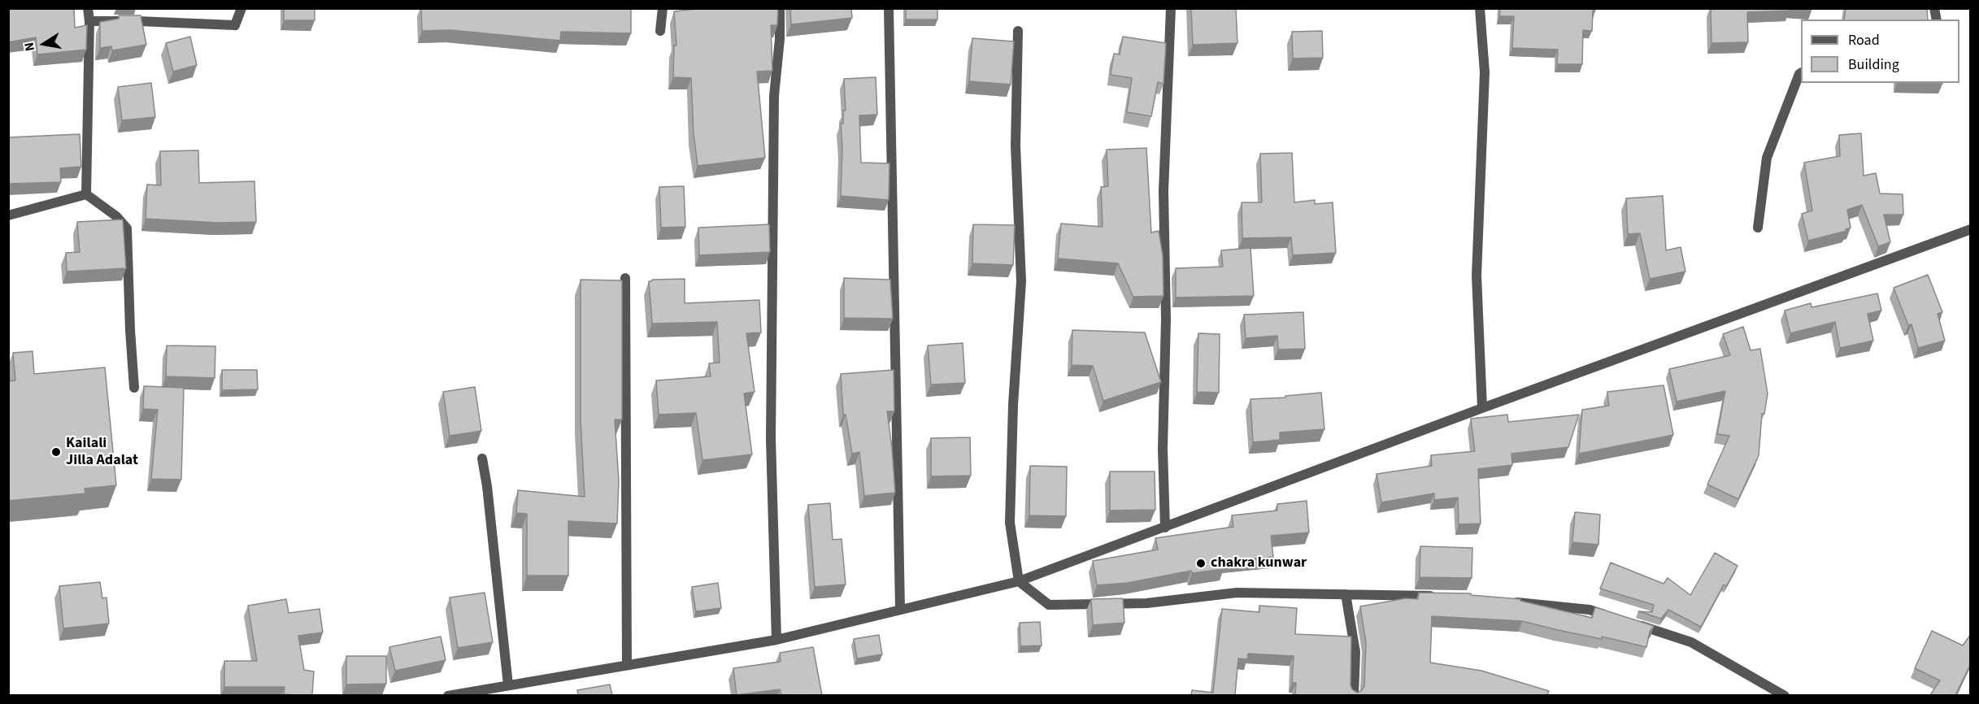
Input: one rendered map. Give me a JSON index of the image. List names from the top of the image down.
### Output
{
  "places": ["Kailali Jilla Adalat", "chakra kunwar"],
  "legend": ["Road", "Building"],
  "north": "left"
}
